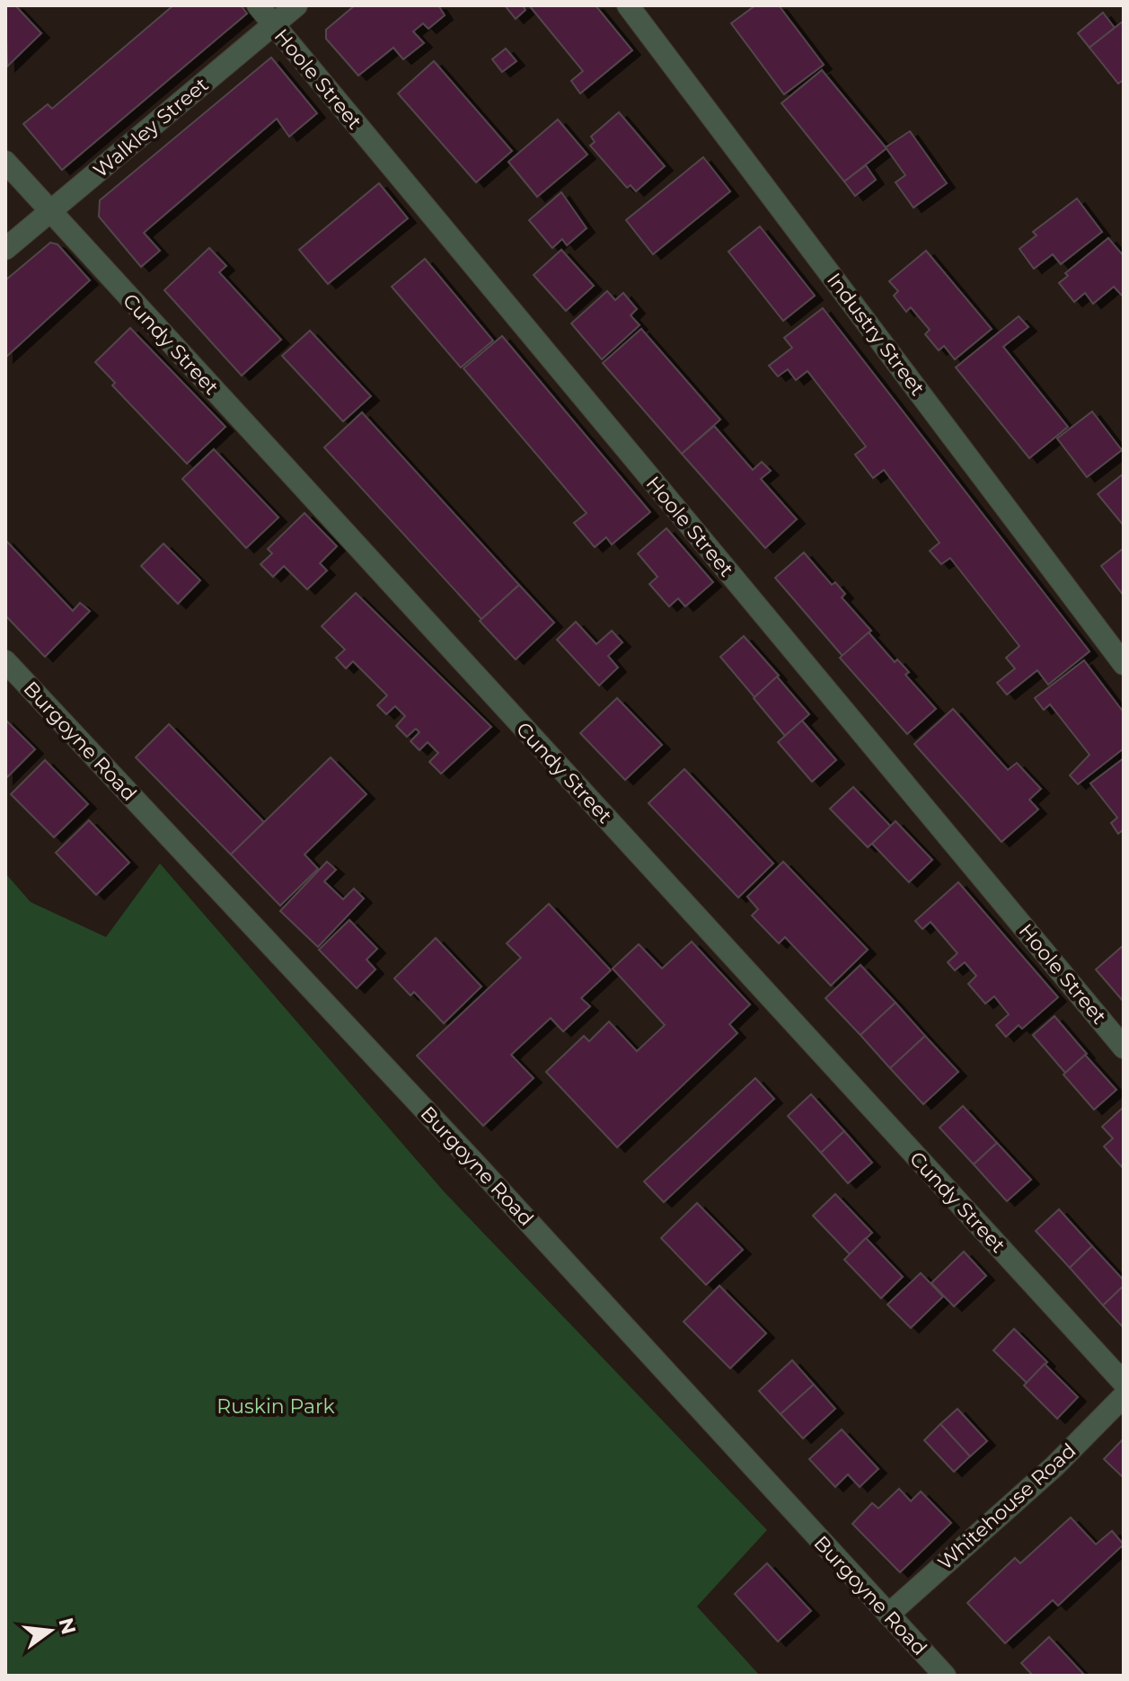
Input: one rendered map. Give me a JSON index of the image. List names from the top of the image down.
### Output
{
  "streets": {
    "street": [
      "Hoole Street",
      "Walkley Street",
      "Industry Street",
      "Cundy Street",
      "Burgoyne Road",
      "Whitehouse Road"
    ]
  },
  "crossings": [
    ["Hoole Street", "Walkley Street"],
    ["Walkley Street", "Cundy Street"],
    ["Burgoyne Road", "Whitehouse Road"]
  ],
  "parks": ["Ruskin Park"],
  "north": "right"
}
